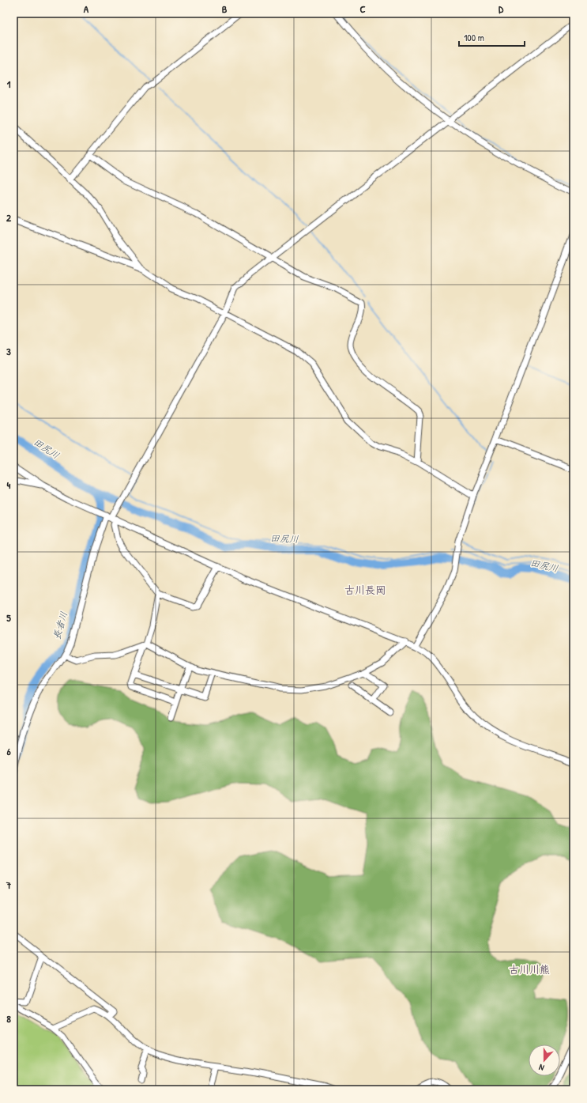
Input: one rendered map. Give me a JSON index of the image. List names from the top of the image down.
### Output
{
  "districts": ["古川長岡", "古川川熊"],
  "water": ["田尻川", "長者川"],
  "scale_bar": "100 m",
  "north": "bottom",
  "grid": {
    "columns": [
      "A",
      "B",
      "C",
      "D"
    ],
    "rows": [
      "1",
      "2",
      "3",
      "4",
      "5",
      "6",
      "7",
      "8"
    ]
  }
}
